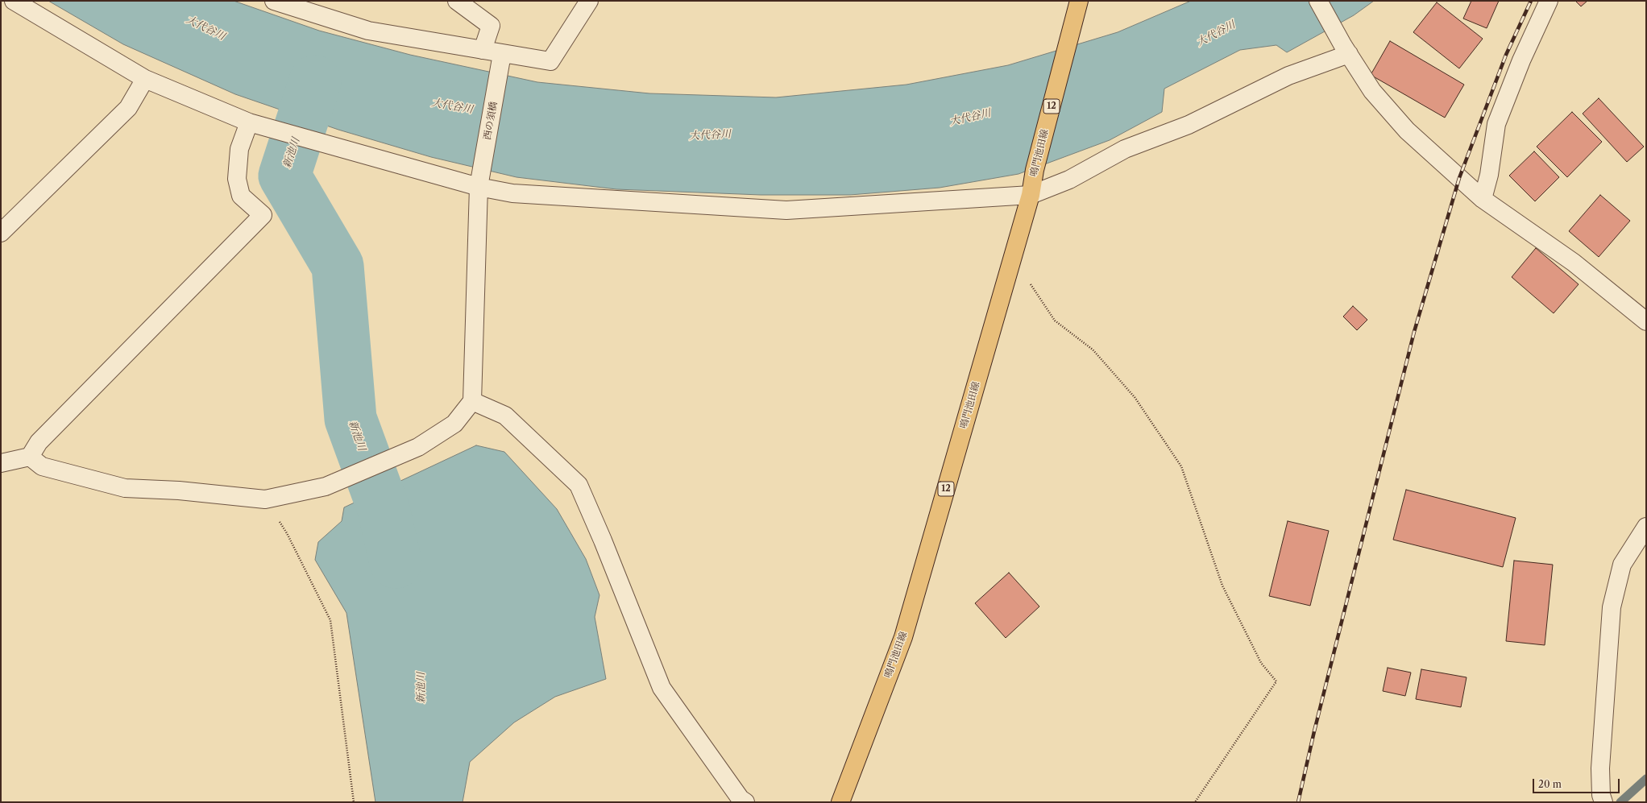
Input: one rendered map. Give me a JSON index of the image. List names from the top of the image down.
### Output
{
  "streets": {
    "main road": ["12", "鳴門池田線"],
    "street": ["西の須橋"]
  },
  "water": ["大代谷川", "新池川"],
  "scale_bar": "20 m"
}
